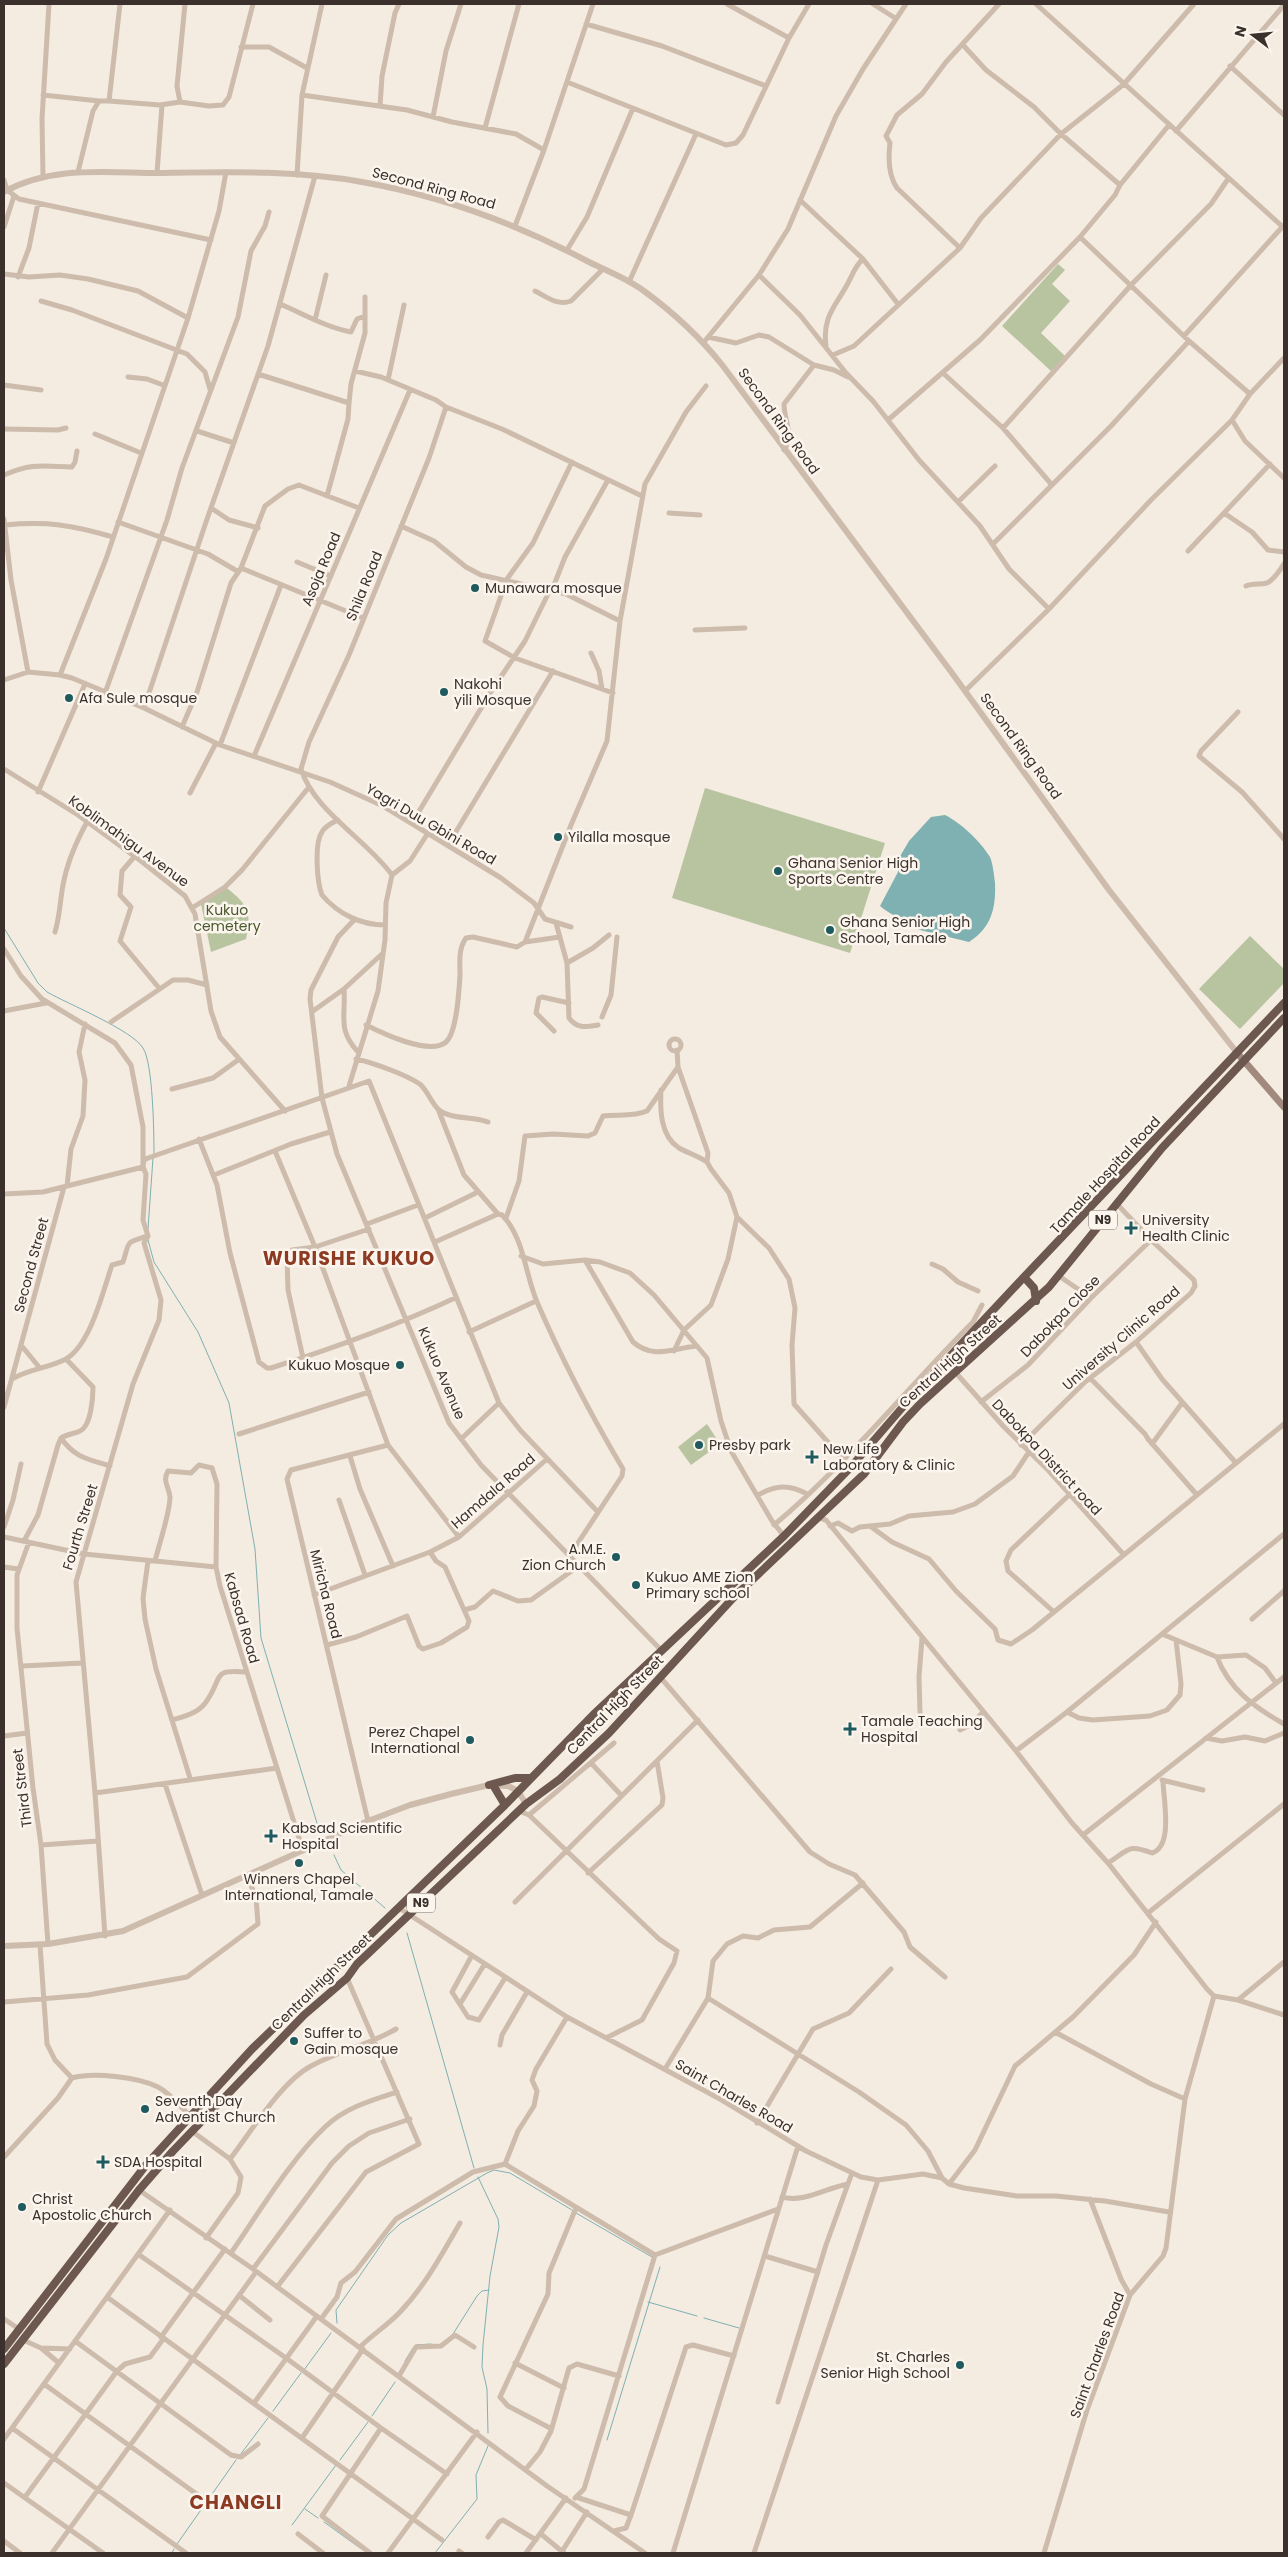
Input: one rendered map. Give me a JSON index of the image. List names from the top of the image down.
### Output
{
  "streets": {
    "highway": ["Tamale Hospital Road", "N9", "Central High Street"],
    "main road": ["Second Ring Road"],
    "street": [
      "Asoja Road",
      "Shila Road",
      "Yagri Duu Gbini Road",
      "Koblimahigu Avenue",
      "Second Street",
      "Dabokpa Close",
      "University Clinic Road",
      "Kukuo Avenue",
      "Dabokpa District road",
      "Hamdala Road",
      "Fourth Street",
      "Miricha Road",
      "Kabsad Road",
      "Third Street",
      "Saint Charles Road"
    ]
  },
  "crossings": [
    ["Second Ring Road", "Tamale Hospital Road"],
    ["Second Ring Road", "N9"],
    ["Second Ring Road", "Central High Street"],
    ["Asoja Road", "Yagri Duu Gbini Road"],
    ["Shila Road", "Yagri Duu Gbini Road"],
    ["Tamale Hospital Road", "N9"],
    ["Tamale Hospital Road", "Central High Street"],
    ["N9", "Central High Street"],
    ["Second Street", "Fourth Street"],
    ["Dabokpa Close", "University Clinic Road"],
    ["Dabokpa Close", "Dabokpa District road"],
    ["University Clinic Road", "Central High Street"],
    ["University Clinic Road", "Dabokpa District road"],
    ["Central High Street", "Kukuo Avenue"],
    ["Central High Street", "Dabokpa District road"],
    ["Central High Street", "Saint Charles Road"],
    ["Kukuo Avenue", "Hamdala Road"],
    ["Hamdala Road", "Miricha Road"],
    ["Fourth Street", "Kabsad Road"],
    ["Kabsad Road", "Third Street"]
  ],
  "districts": ["WURISHE KUKUO", "CHANGLI"],
  "parks": ["Kukuo cemetery"],
  "places": {
    "other": [
      "Munawara mosque",
      "Nakohi yili Mosque",
      "Afa Sule mosque",
      "Yilalla mosque",
      "Ghana Senior High Sports Centre",
      "Ghana Senior High School, Tamale",
      "Kukuo Mosque",
      "Presby park",
      "A.M.E. Zion Church",
      "Kukuo AME Zion Primary school",
      "Perez Chapel International",
      "Winners Chapel International, Tamale",
      "Suffer to Gain mosque",
      "Seventh Day Adventist Church",
      "Christ Apostolic Church",
      "St. Charles Senior High School"
    ],
    "health": [
      "University Health Clinic",
      "New Life Laboratory & Clinic",
      "Tamale Teaching Hospital",
      "Kabsad Scientific Hospital",
      "SDA Hospital"
    ]
  },
  "north": "left"
}
